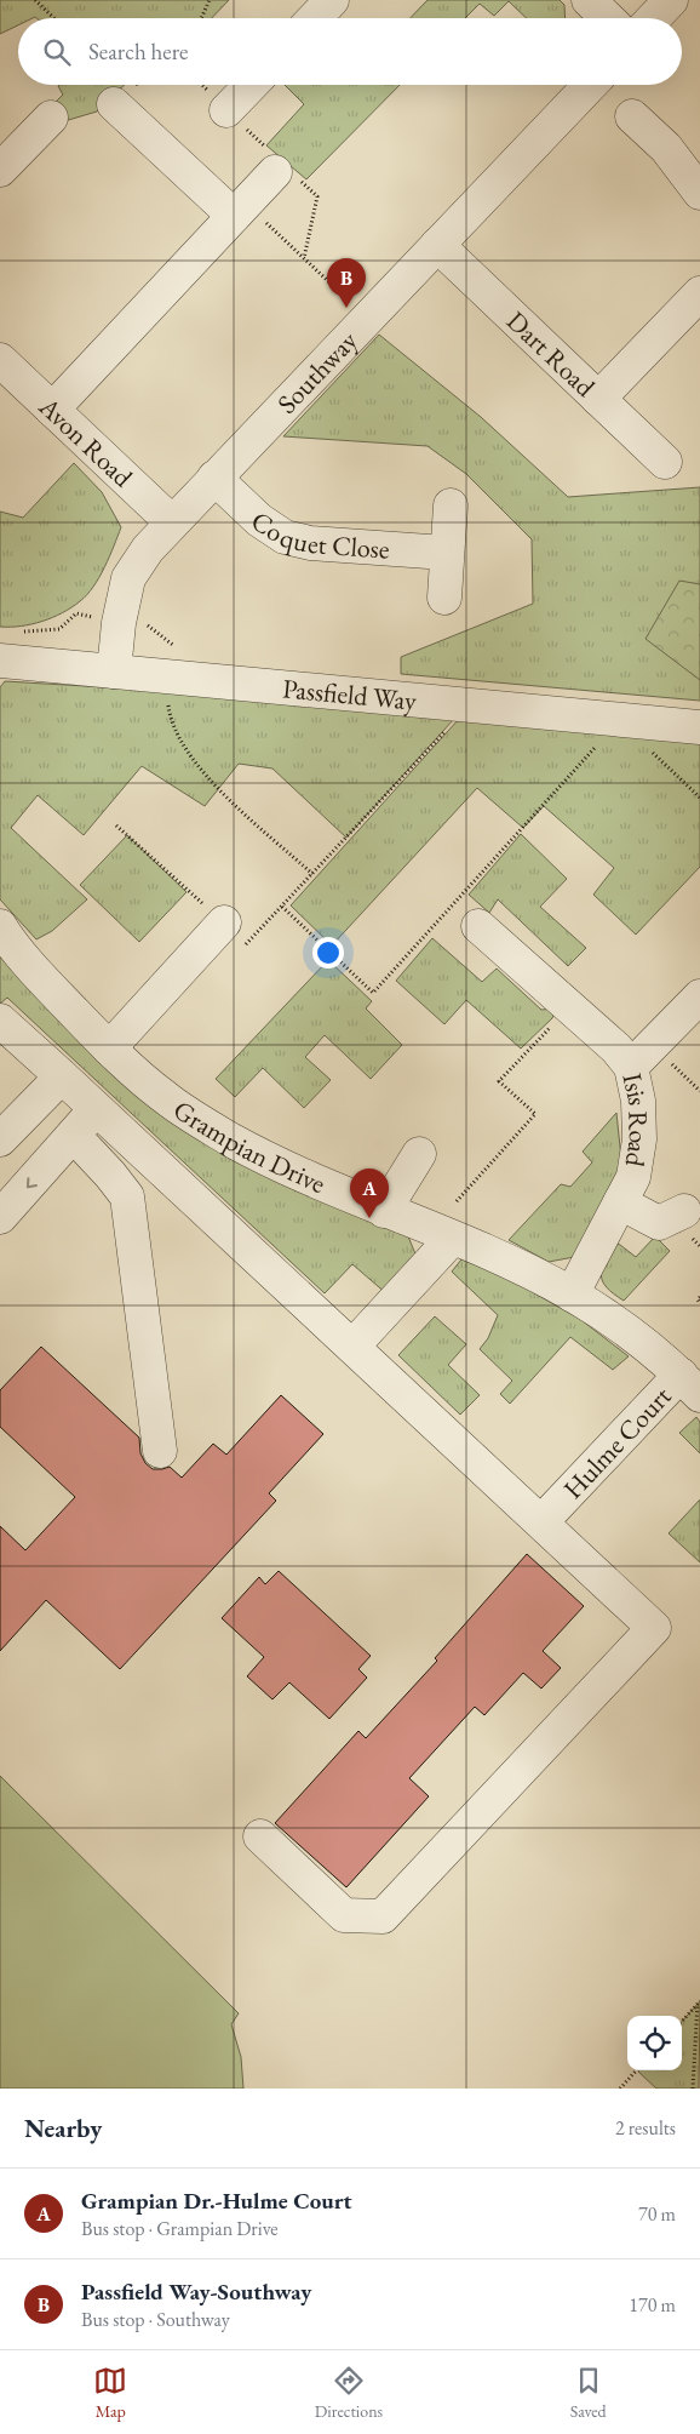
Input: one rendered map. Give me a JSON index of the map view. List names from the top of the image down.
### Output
{
  "streets": {
    "street": [
      "Dart Road",
      "Southway",
      "Avon Road",
      "Coquet Close",
      "Passfield Way",
      "Isis Road",
      "Grampian Drive",
      "Hulme Court"
    ]
  },
  "crossings": [
    ["Dart Road", "Southway"],
    ["Southway", "Avon Road"],
    ["Southway", "Coquet Close"],
    ["Southway", "Passfield Way"],
    ["Isis Road", "Grampian Drive"],
    ["Grampian Drive", "Hulme Court"]
  ],
  "page": {
    "search": "Search here",
    "pins": ["B", "A"],
    "heading": ["Nearby", "2 results"],
    "list": [
      {
        "mark": "A",
        "name": "Grampian Dr.-Hulme Court",
        "note": "Bus stop · Grampian Drive",
        "value": "70 m"
      },
      {
        "mark": "B",
        "name": "Passfield Way-Southway",
        "note": "Bus stop · Southway",
        "value": "170 m"
      }
    ],
    "nav": ["Map", "Directions", "Saved"]
  }
}
